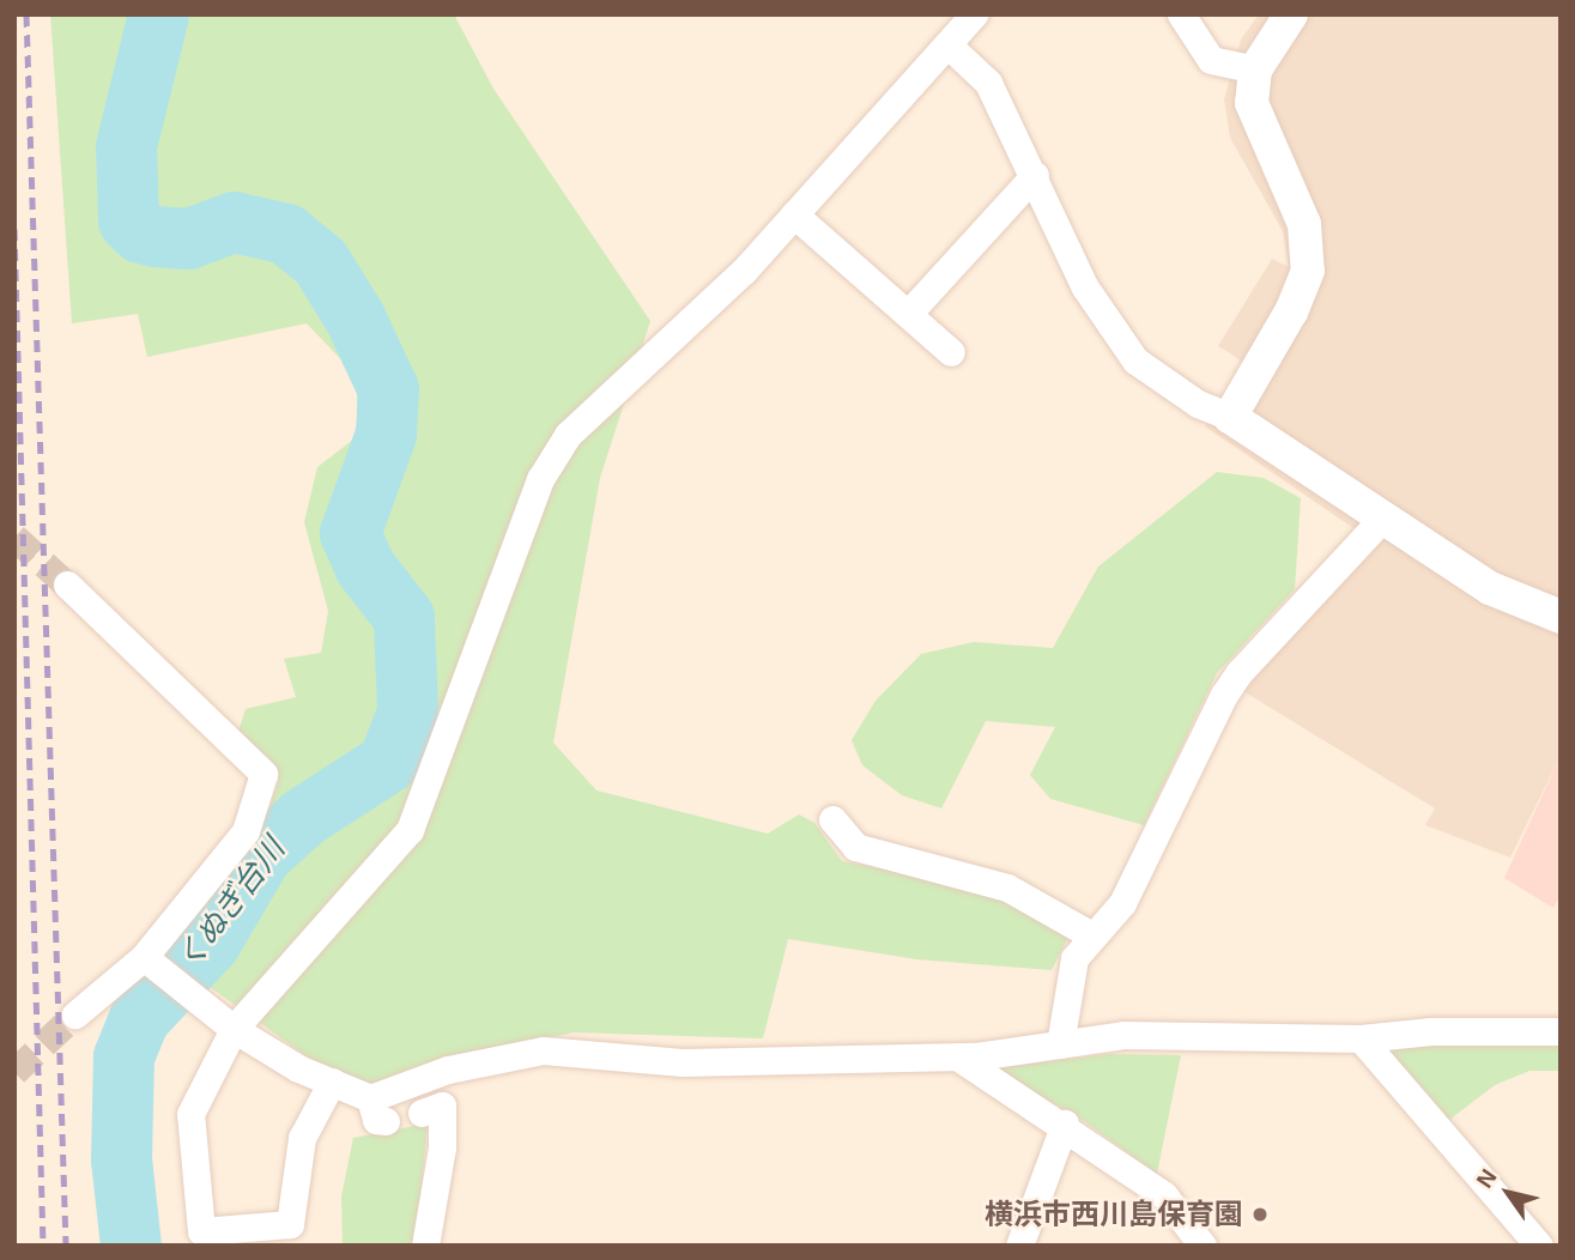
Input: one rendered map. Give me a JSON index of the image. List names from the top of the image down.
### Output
{
  "water": ["くぬぎ台川"],
  "places": ["横浜市西川島保育園"],
  "north": "top left"
}
